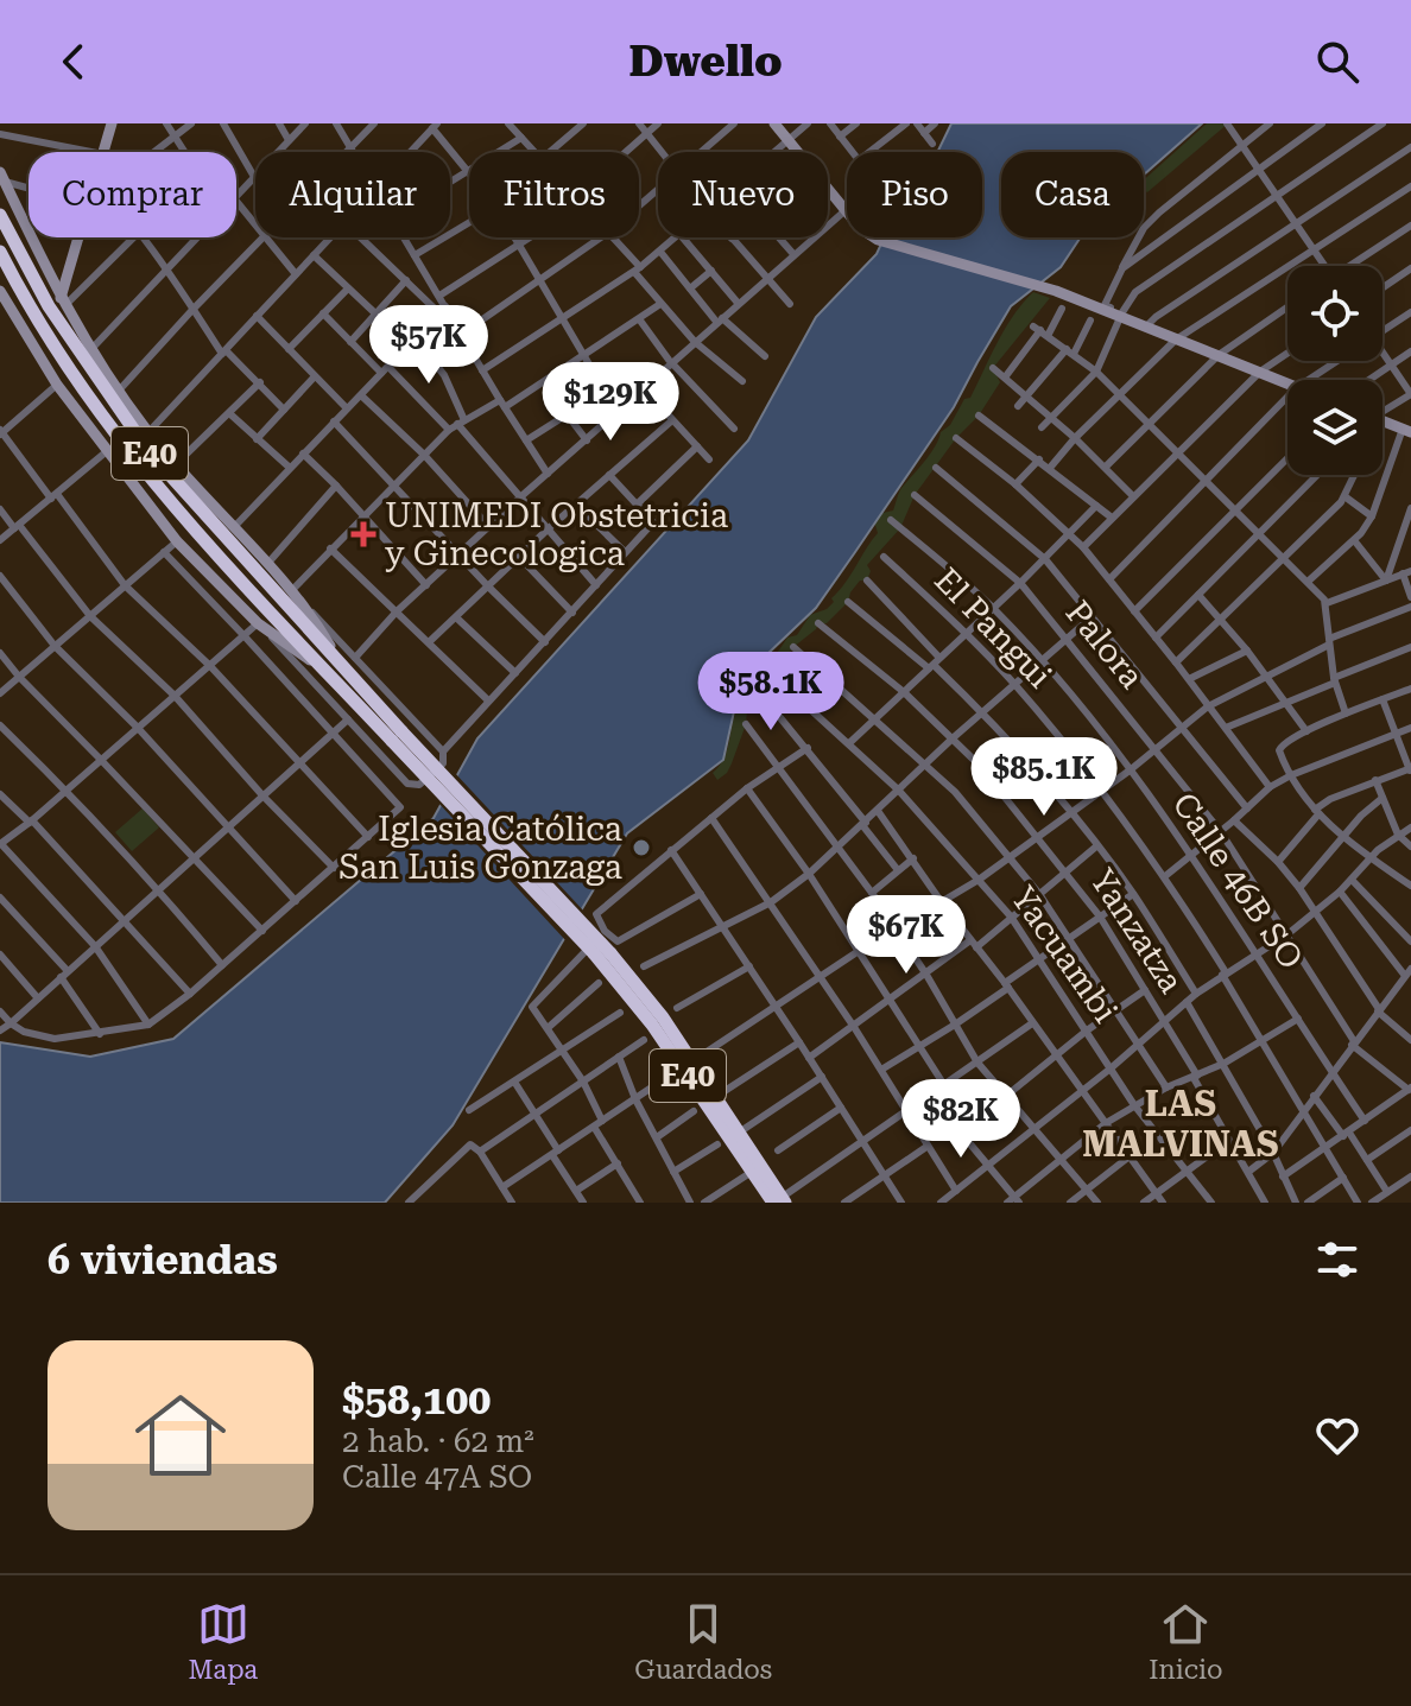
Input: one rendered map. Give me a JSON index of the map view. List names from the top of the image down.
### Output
{
  "streets": {
    "highway": ["E40"],
    "street": [
      "El Pangui",
      "Palora",
      "Calle 46B SO",
      "Yanzatza",
      "Yacuambi"
    ]
  },
  "districts": ["LAS MALVINAS"],
  "places": {
    "health": ["UNIMEDI Obstetricia y Ginecologica"],
    "other": ["Iglesia Católica San Luis Gonzaga"]
  },
  "page": {
    "header": "Dwello",
    "chip": [
      "Comprar",
      "Alquilar",
      "Filtros",
      "Nuevo",
      "Piso",
      "Casa"
    ],
    "price": [
      "$57K",
      "$129K",
      "$58.1K",
      "$85.1K",
      "$67K",
      "$82K"
    ],
    "heading": "6 viviendas",
    "list": [
      {
        "name": "$58,100",
        "note": "2 hab. · 62 m² · Calle 47A SO"
      }
    ],
    "tabs": ["Mapa", "Guardados", "Inicio"]
  }
}
